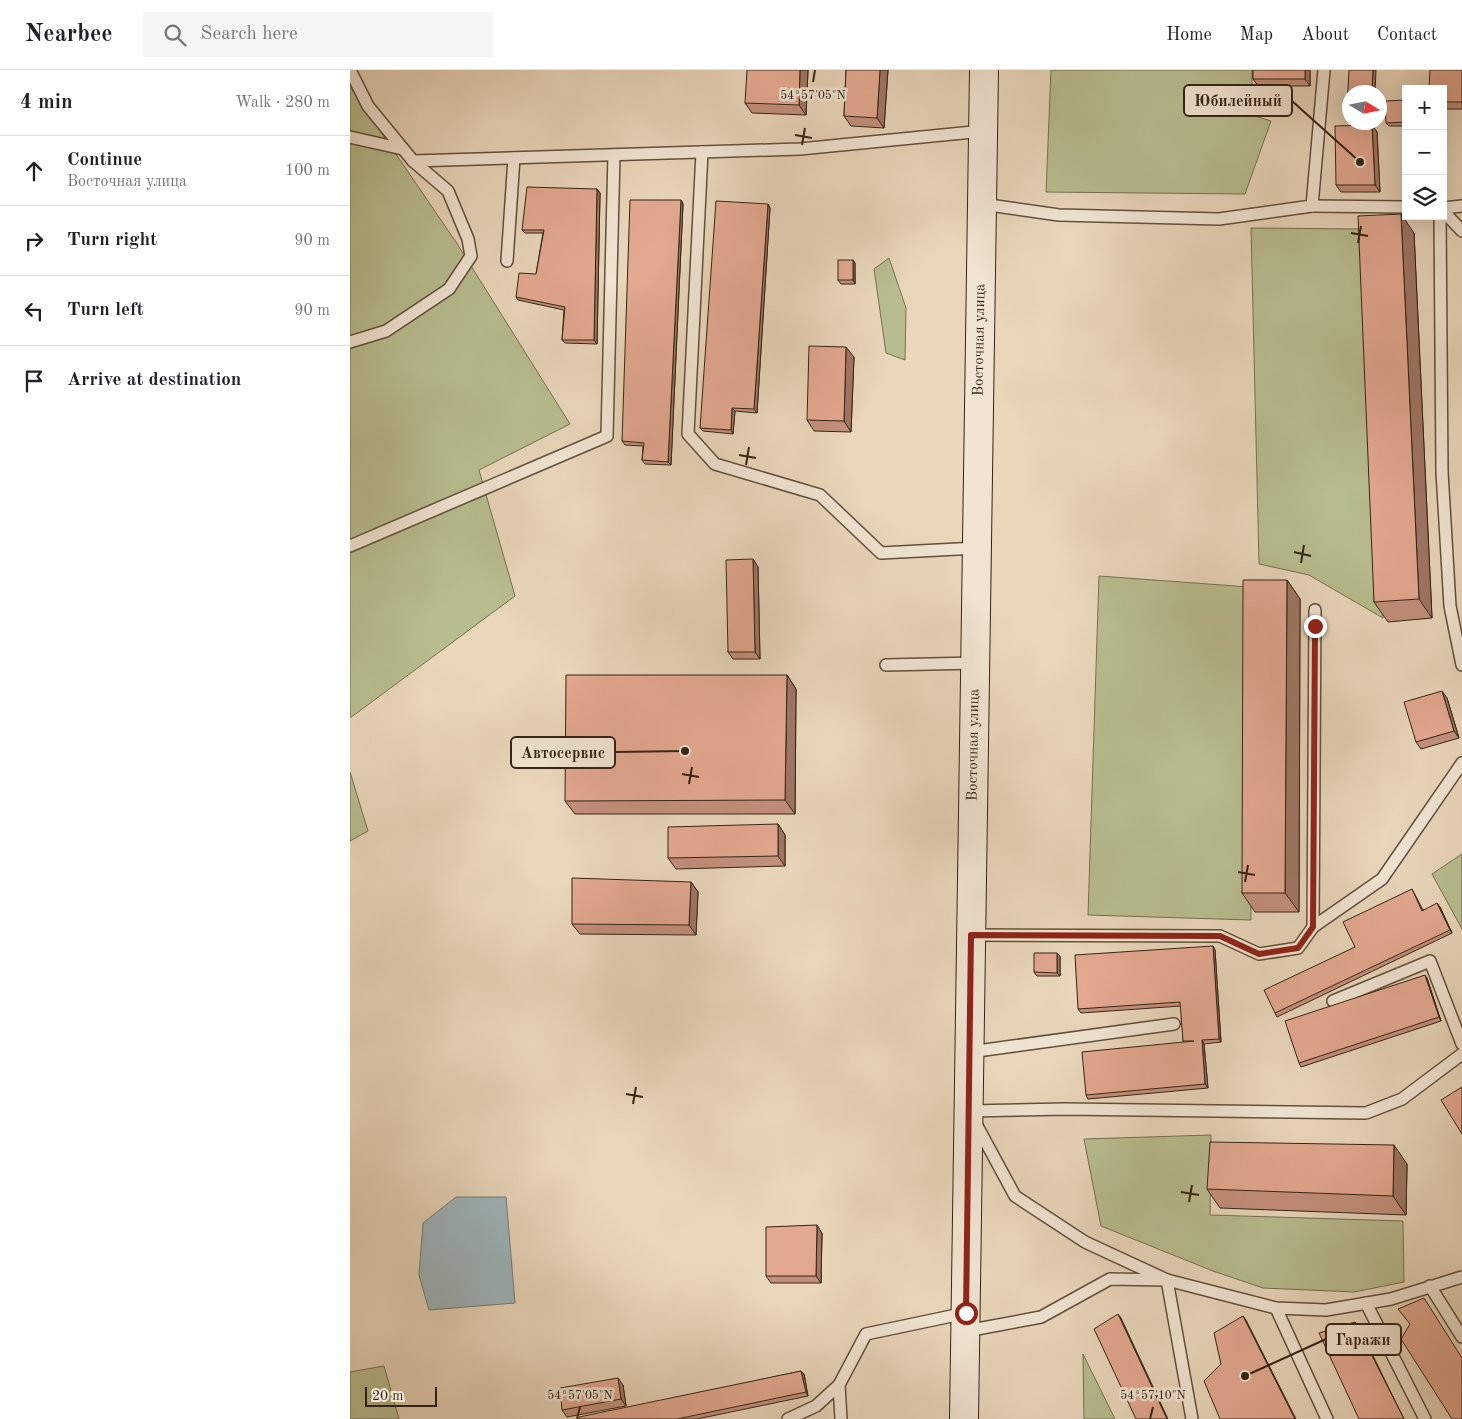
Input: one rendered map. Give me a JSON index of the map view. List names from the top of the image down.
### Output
{
  "streets": {
    "main road": ["Восточная улица"]
  },
  "places": ["Юбилейный", "Автосервис", "Гаражи"],
  "scale_bar": "20 m",
  "north": "right",
  "page": {
    "header": "Nearbee",
    "search": "Search here",
    "nav": [
      "Home",
      "Map",
      "About",
      "Contact"
    ],
    "heading": ["4 min", "Walk · 280 m"],
    "map_buttons": ["+", "−"],
    "list": [
      ["Continue", "Восточная улица", "100 m"],
      ["Turn right", "90 m"],
      ["Turn left", "90 m"],
      "Arrive at destination"
    ],
    "scale": "20 m"
  },
  "coordinates": ["54°57'05\"N", "54°57'10\"N"]
}
